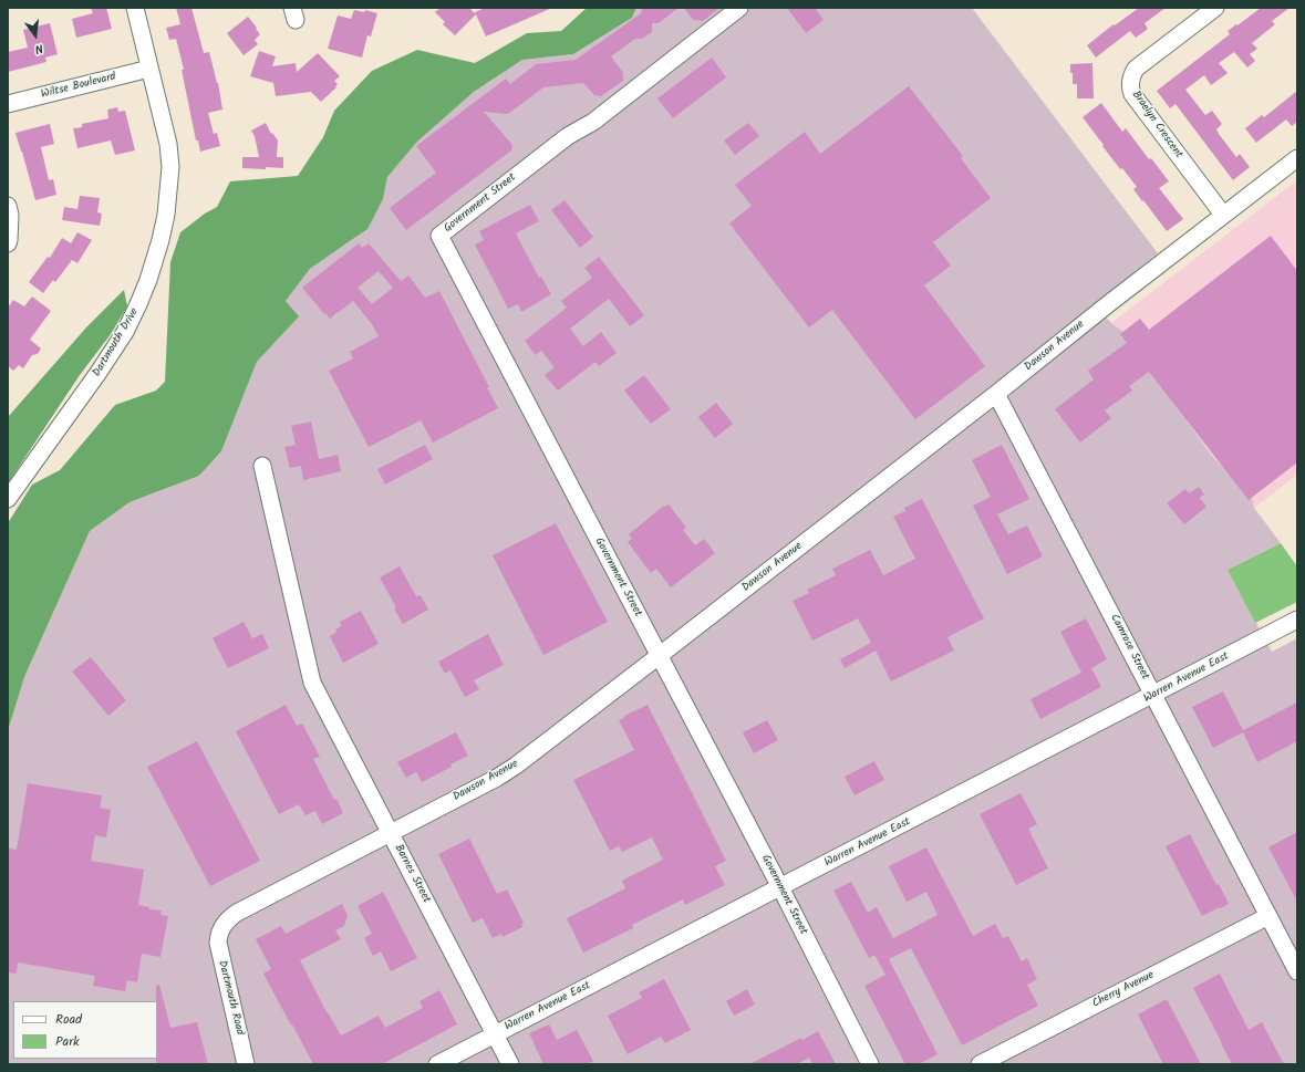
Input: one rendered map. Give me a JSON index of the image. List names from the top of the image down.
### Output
{
  "streets": {
    "street": [
      "Wiltse Boulevard",
      "Braelyn Crescent",
      "Government Street",
      "Dartmouth Drive",
      "Dawson Avenue",
      "Camrose Street",
      "Warren Avenue East",
      "Barnes Street",
      "Cherry Avenue",
      "Dartmouth Road"
    ]
  },
  "crossings": [
    ["Wiltse Boulevard", "Dartmouth Drive"],
    ["Braelyn Crescent", "Dawson Avenue"],
    ["Government Street", "Dawson Avenue"],
    ["Government Street", "Warren Avenue East"],
    ["Dawson Avenue", "Camrose Street"],
    ["Dawson Avenue", "Barnes Street"],
    ["Dawson Avenue", "Dartmouth Road"],
    ["Camrose Street", "Warren Avenue East"],
    ["Camrose Street", "Cherry Avenue"],
    ["Warren Avenue East", "Barnes Street"]
  ],
  "legend": ["Road", "Park"],
  "north": "bottom"
}
